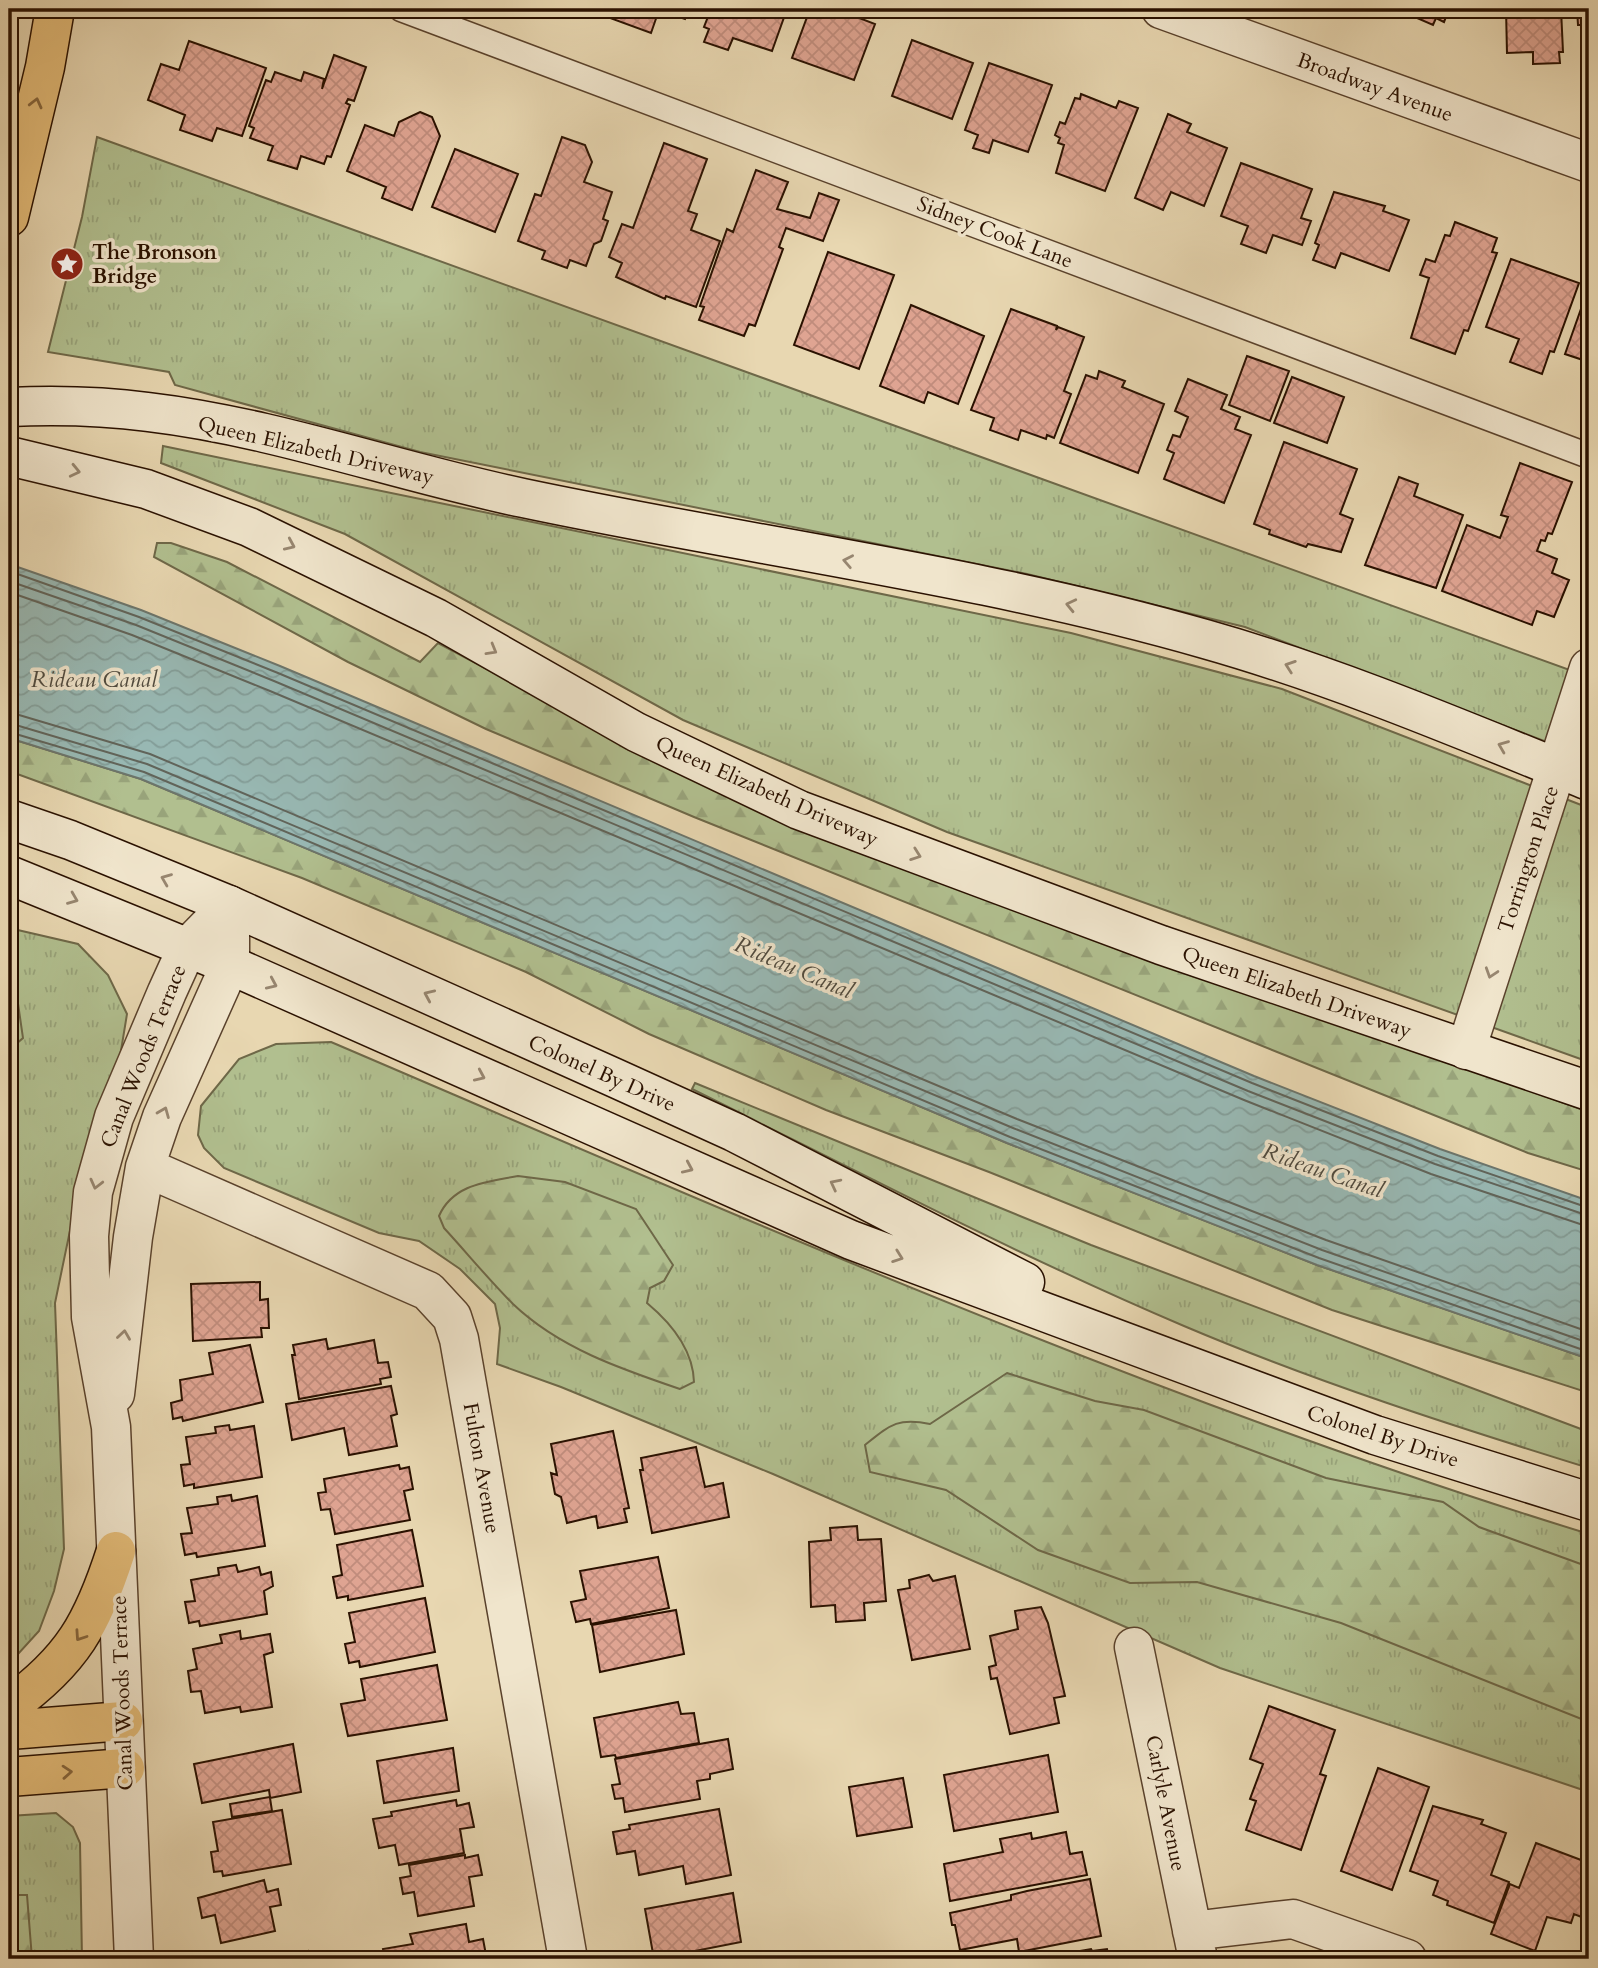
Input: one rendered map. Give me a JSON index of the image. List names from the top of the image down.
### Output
{
  "streets": {
    "main road": [
      "Broadway Avenue",
      "Queen Elizabeth Driveway",
      "Torrington Place",
      "Canal Woods Terrace",
      "Colonel By Drive",
      "Fulton Avenue",
      "Carlyle Avenue"
    ],
    "lane": ["Sidney Cook Lane"]
  },
  "crossings": [
    ["Queen Elizabeth Driveway", "Torrington Place"],
    ["Canal Woods Terrace", "Colonel By Drive"],
    ["Canal Woods Terrace", "Fulton Avenue"]
  ],
  "one_way": ["Torrington Place"],
  "water": ["Rideau Canal"],
  "places": {
    "place": ["The Bronson Bridge"]
  }
}
